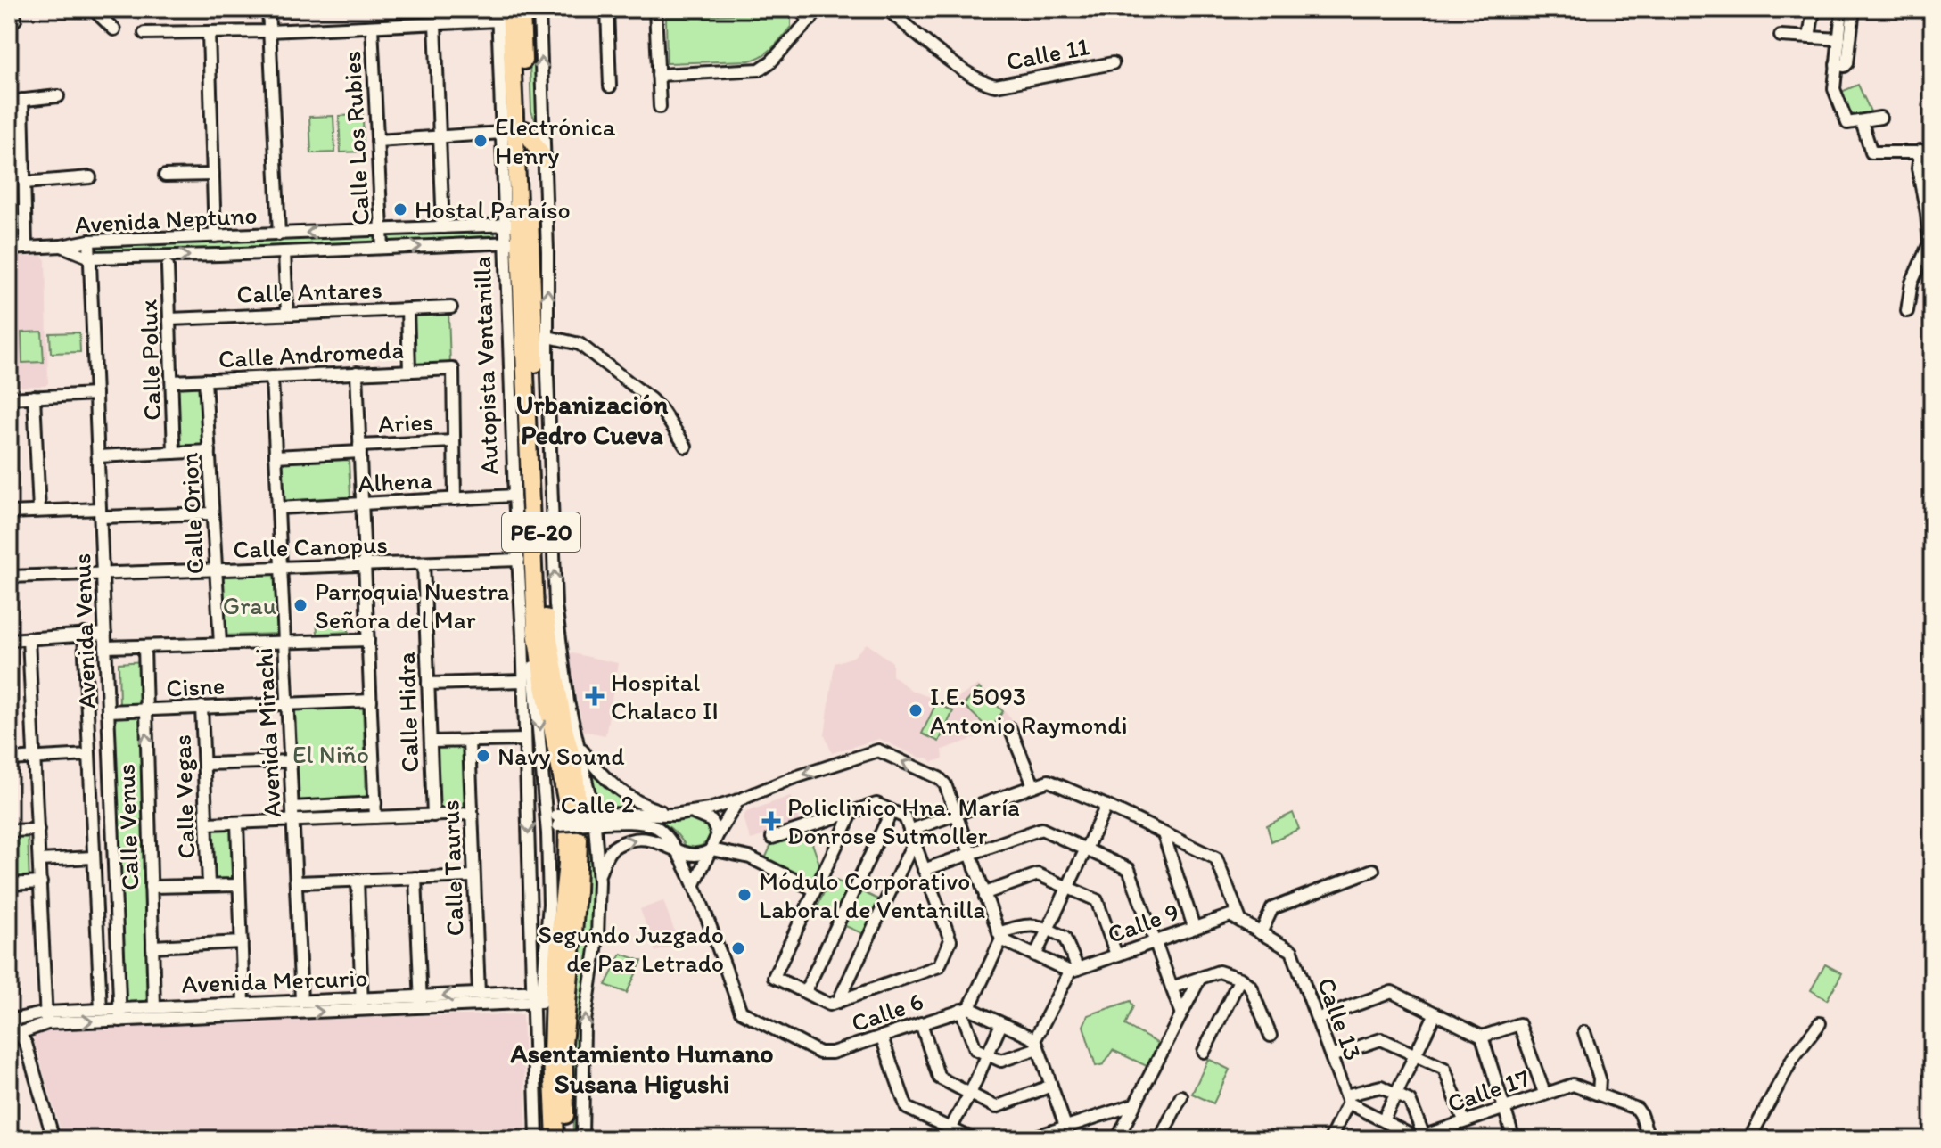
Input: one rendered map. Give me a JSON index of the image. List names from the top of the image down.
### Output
{
  "streets": {
    "highway": ["Autopista Ventanilla", "PE-20"],
    "street": [
      "Calle 11",
      "Calle Los Rubies",
      "Avenida Neptuno",
      "Calle Antares",
      "Calle Andromeda",
      "Calle Polux",
      "Aries",
      "Alhena",
      "Calle Orion",
      "Calle Canopus",
      "Avenida Venus",
      "Cisne",
      "Calle Hidra",
      "Avenida Mirachi",
      "Calle Vegas",
      "Calle 2",
      "Calle Venus",
      "Calle Taurus",
      "Calle 9",
      "Avenida Mercurio",
      "Calle 6",
      "Calle 13",
      "Calle 17"
    ]
  },
  "crossings": [
    ["Calle Los Rubies", "Avenida Neptuno"],
    ["Avenida Neptuno", "Autopista Ventanilla"],
    ["Avenida Neptuno", "PE-20"],
    ["Avenida Neptuno", "Avenida Venus"],
    ["Calle Antares", "Calle Polux"],
    ["Calle Andromeda", "Calle Polux"],
    ["Calle Andromeda", "Aries"],
    ["Calle Andromeda", "Calle Orion"],
    ["Calle Andromeda", "Avenida Mirachi"],
    ["Autopista Ventanilla", "Alhena"],
    ["Autopista Ventanilla", "PE-20"],
    ["Autopista Ventanilla", "Calle Canopus"],
    ["Autopista Ventanilla", "Calle 2"],
    ["Autopista Ventanilla", "Avenida Mercurio"],
    ["Aries", "Avenida Mirachi"],
    ["Alhena", "Avenida Mirachi"],
    ["Calle Orion", "Calle Canopus"],
    ["PE-20", "Calle 2"],
    ["Calle Canopus", "Avenida Venus"],
    ["Calle Canopus", "Calle Hidra"],
    ["Calle Canopus", "Avenida Mirachi"],
    ["Avenida Venus", "Cisne"],
    ["Avenida Venus", "Avenida Mercurio"],
    ["Cisne", "Avenida Mirachi"],
    ["Cisne", "Calle Vegas"],
    ["Cisne", "Calle Venus"],
    ["Avenida Mirachi", "Avenida Mercurio"],
    ["Calle 2", "Calle 6"],
    ["Calle Venus", "Avenida Mercurio"],
    ["Calle Taurus", "Avenida Mercurio"]
  ],
  "districts": ["Urbanización Pedro Cueva", "Asentamiento Humano Susana Higushi"],
  "parks": ["Grau", "El Niño"],
  "places": {
    "other": [
      "Electrónica Henry",
      "Hostal Paraíso",
      "Parroquia Nuestra Señora del Mar",
      "I.E. 5093 Antonio Raymondi",
      "Navy Sound",
      "Módulo Corporativo Laboral de Ventanilla",
      "Segundo Juzgado de Paz Letrado"
    ],
    "health": ["Hospital Chalaco II", "Policlinico Hna. María Donrose Sutmoller"]
  }
}
